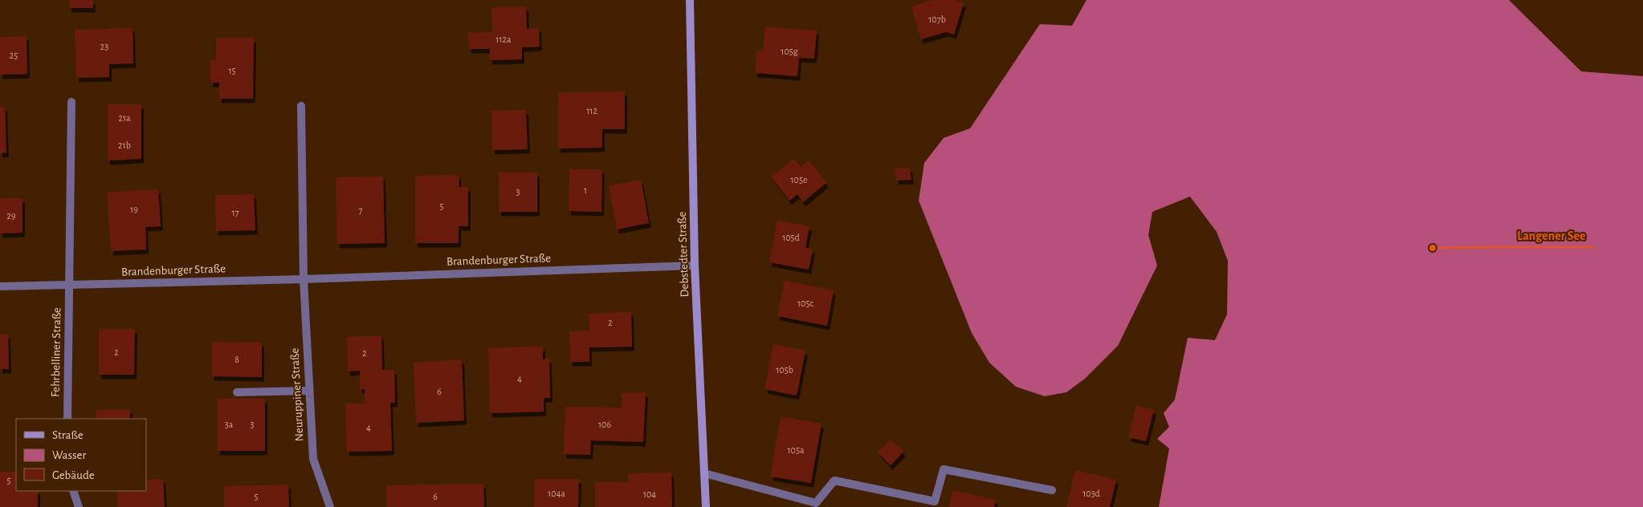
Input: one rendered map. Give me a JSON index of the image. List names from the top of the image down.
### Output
{
  "streets": {
    "main road": ["Debstedter Straße"],
    "street": ["Brandenburger Straße", "Fehrbelliner Straße", "Neuruppiner Straße"]
  },
  "crossings": [
    ["Debstedter Straße", "Brandenburger Straße"],
    ["Brandenburger Straße", "Fehrbelliner Straße"],
    ["Brandenburger Straße", "Neuruppiner Straße"]
  ],
  "places": ["Langener See"],
  "house_numbers": [
    "107b",
    "112a",
    "23",
    "105g",
    "25",
    "15",
    "112",
    "21a",
    "21b",
    "105e",
    "1",
    "3",
    "5",
    "19",
    "7",
    "17",
    "29",
    "105d",
    "105c",
    "2",
    "2",
    "2",
    "8",
    "105b",
    "4",
    "6",
    "3a",
    "3",
    "106",
    "4",
    "105a",
    "5",
    "104a",
    "103d",
    "104",
    "5",
    "6"
  ],
  "legend": ["Straße", "Wasser", "Gebäude"]
}
